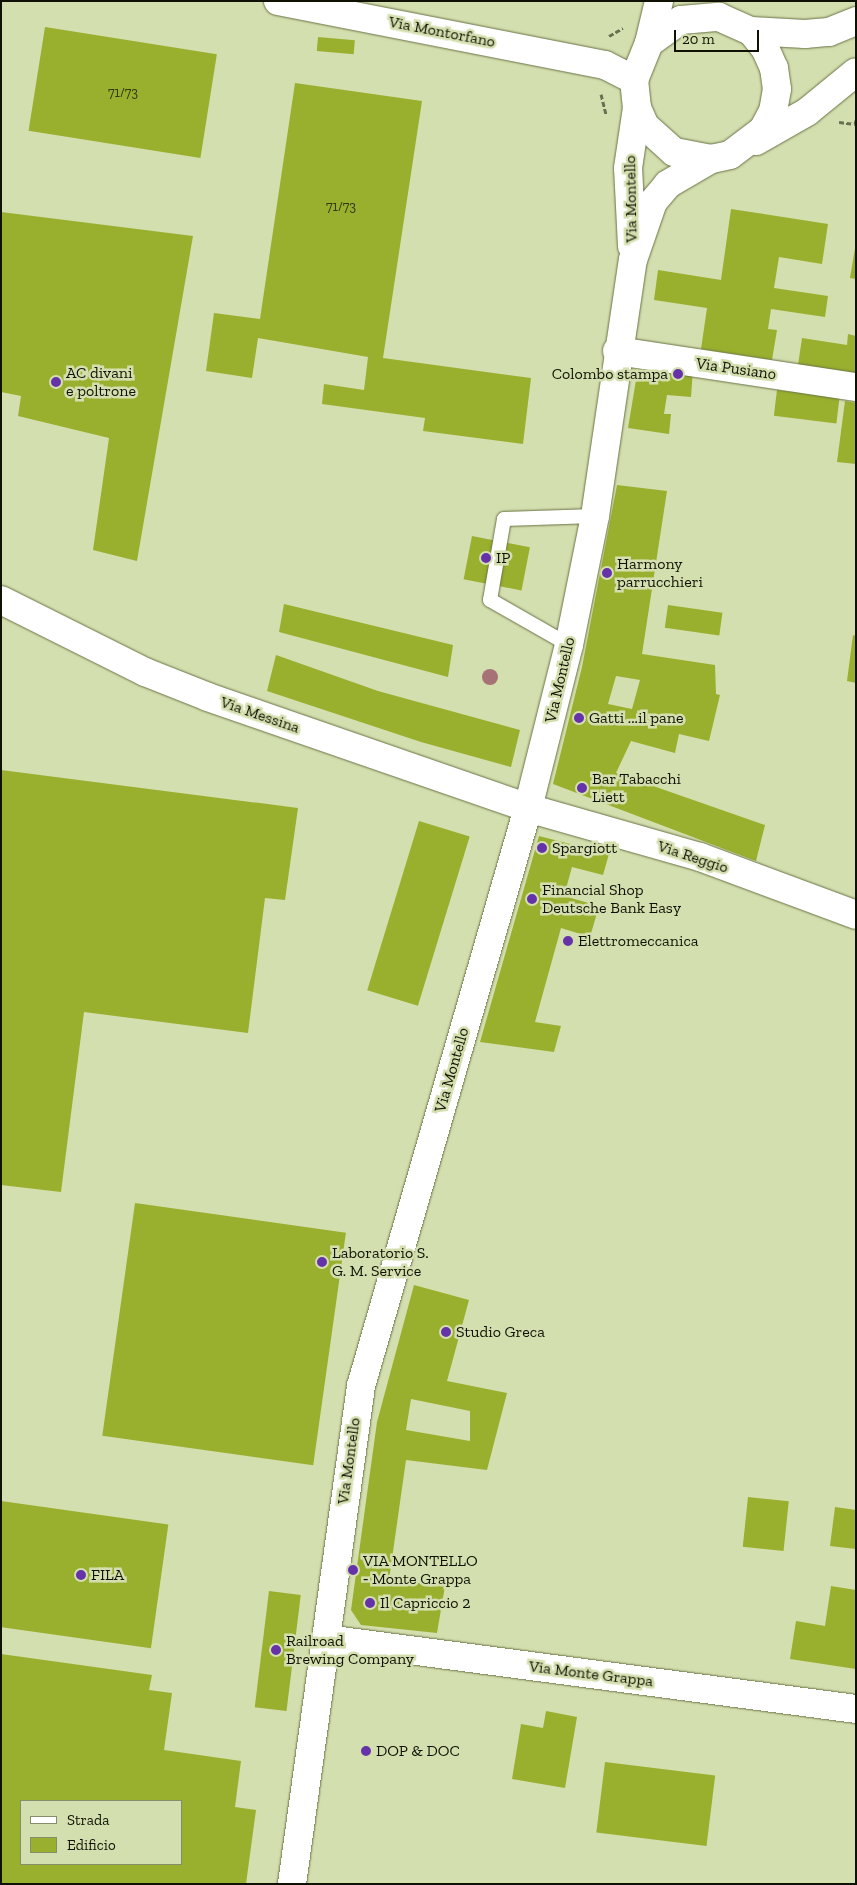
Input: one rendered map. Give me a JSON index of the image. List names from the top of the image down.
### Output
{
  "streets": {
    "street": [
      "Via Montorfano",
      "Via Montello",
      "Via Pusiano",
      "Via Messina",
      "Via Reggio",
      "Via Monte Grappa"
    ]
  },
  "crossings": [
    ["Via Montorfano", "Via Montello"],
    ["Via Montello", "Via Pusiano"],
    ["Via Montello", "Via Messina"],
    ["Via Montello", "Via Reggio"],
    ["Via Montello", "Via Monte Grappa"],
    ["Via Messina", "Via Reggio"]
  ],
  "places": [
    "Colombo stampa",
    "AC divani e poltrone",
    "IP",
    "Harmony parrucchieri",
    "Gatti ...il pane",
    "Bar Tabacchi Liett",
    "Spargiott",
    "Financial Shop Deutsche Bank Easy",
    "Elettromeccanica",
    "Laboratorio S. G. M. Service",
    "Studio Greca",
    "VIA MONTELLO ‐ Monte Grappa",
    "FILA",
    "Il Capriccio 2",
    "Railroad Brewing Company",
    "DOP & DOC"
  ],
  "house_numbers": ["71/73", "71/73"],
  "legend": ["Strada", "Edificio"],
  "scale_bar": "20 m"
}
